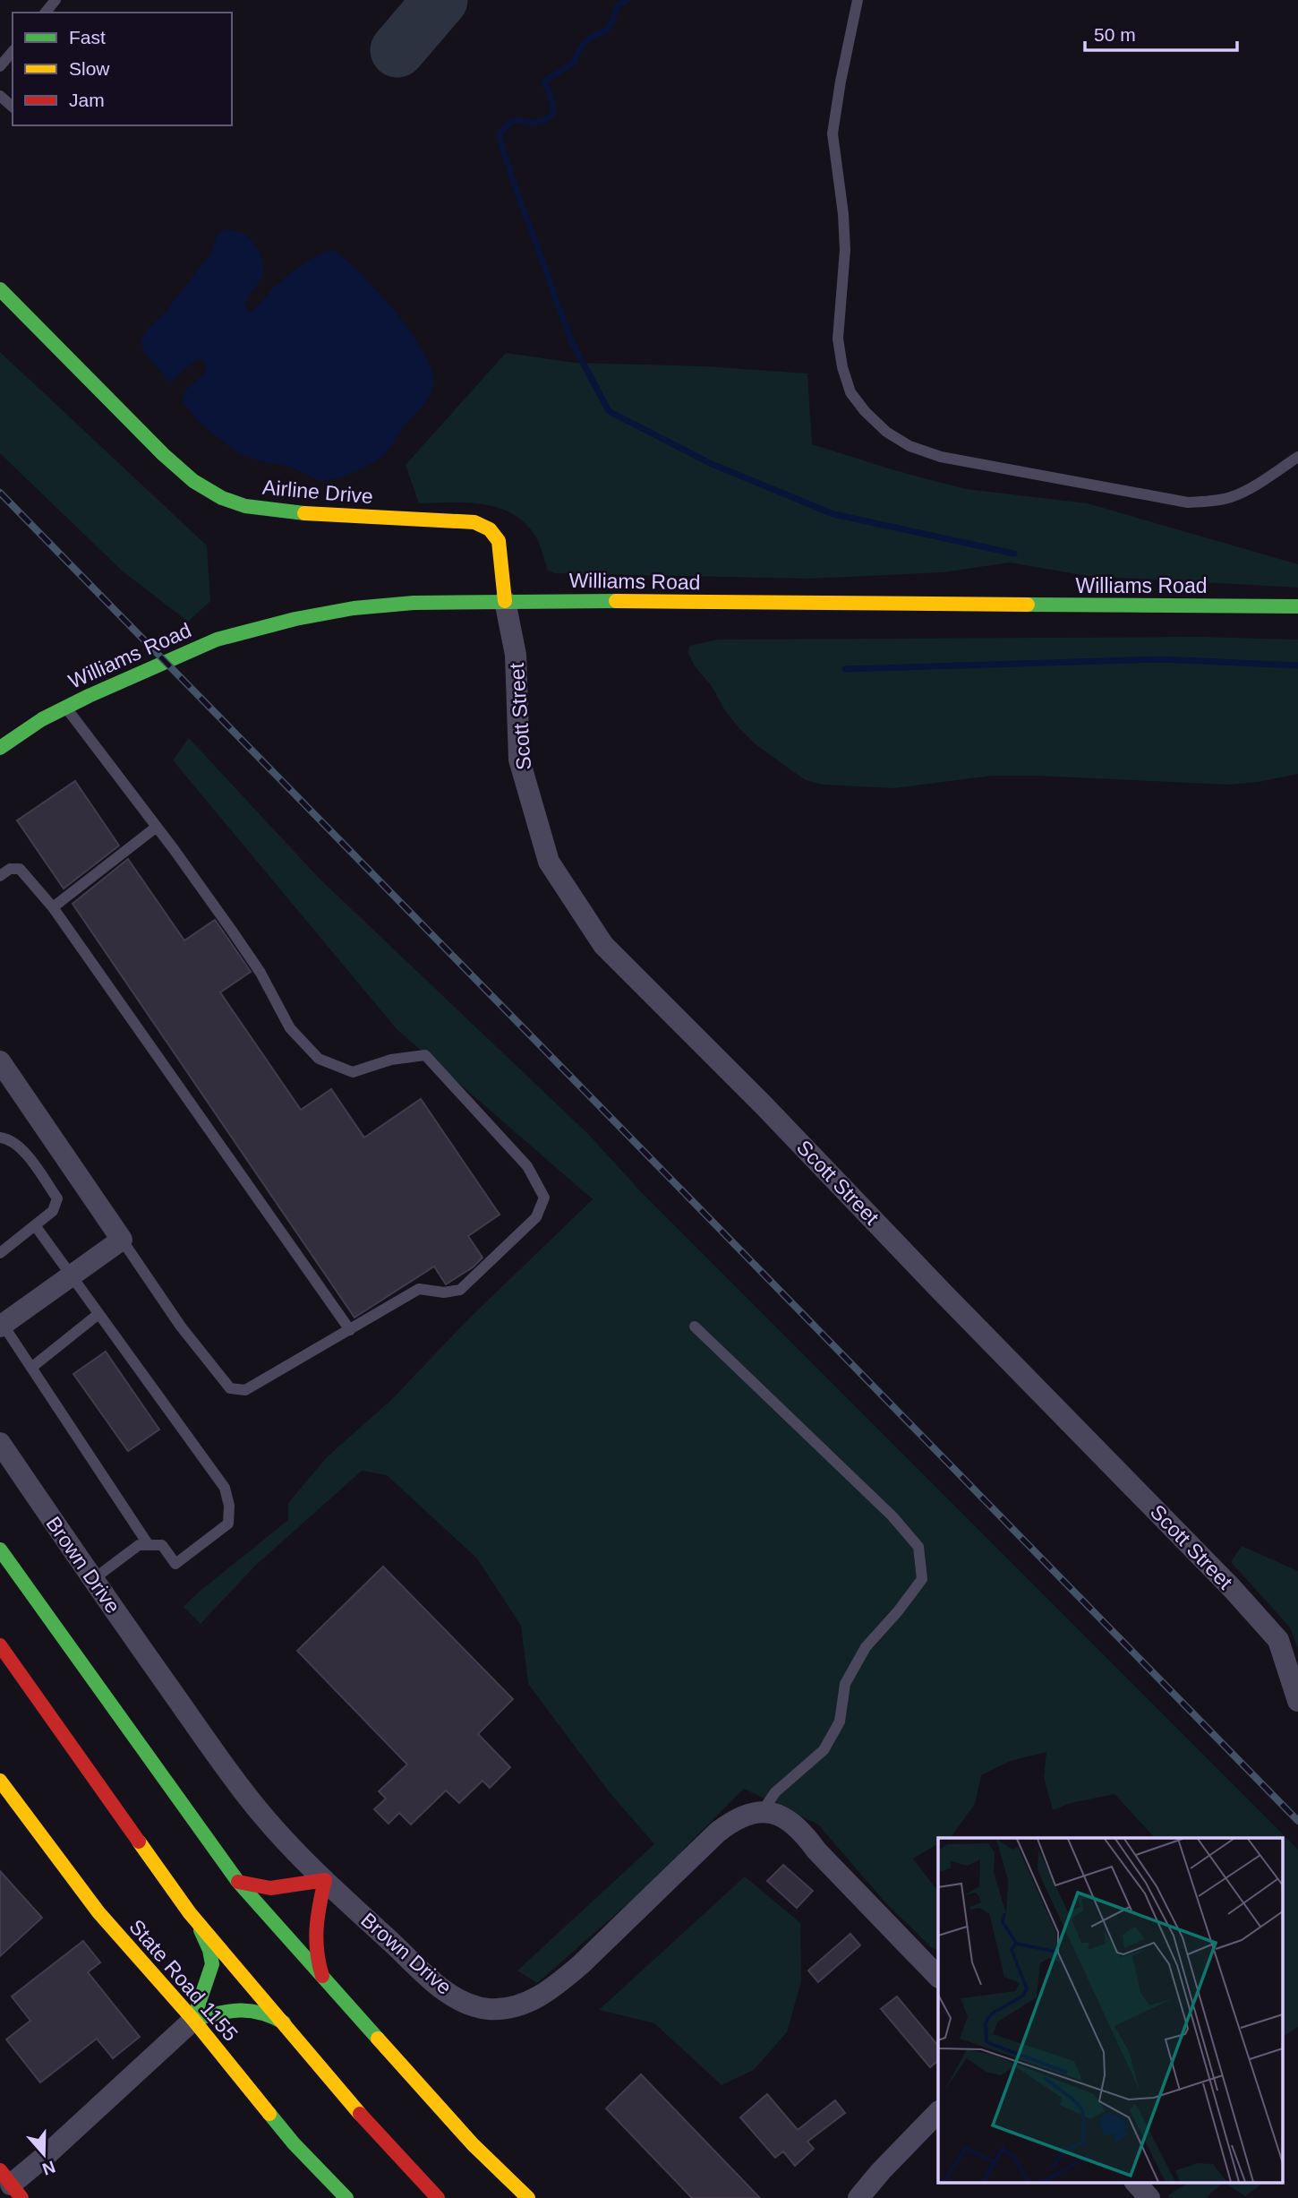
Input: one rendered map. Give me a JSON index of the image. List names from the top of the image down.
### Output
{
  "streets": {
    "main road": ["Airline Drive", "Williams Road", "State Road 1155"],
    "street": ["Scott Street", "Brown Drive"]
  },
  "crossings": [
    ["Airline Drive", "Williams Road"],
    ["Airline Drive", "Scott Street"],
    ["Williams Road", "Scott Street"]
  ],
  "legend": ["Fast", "Slow", "Jam"],
  "scale_bar": "50 m",
  "north": "bottom"
}
